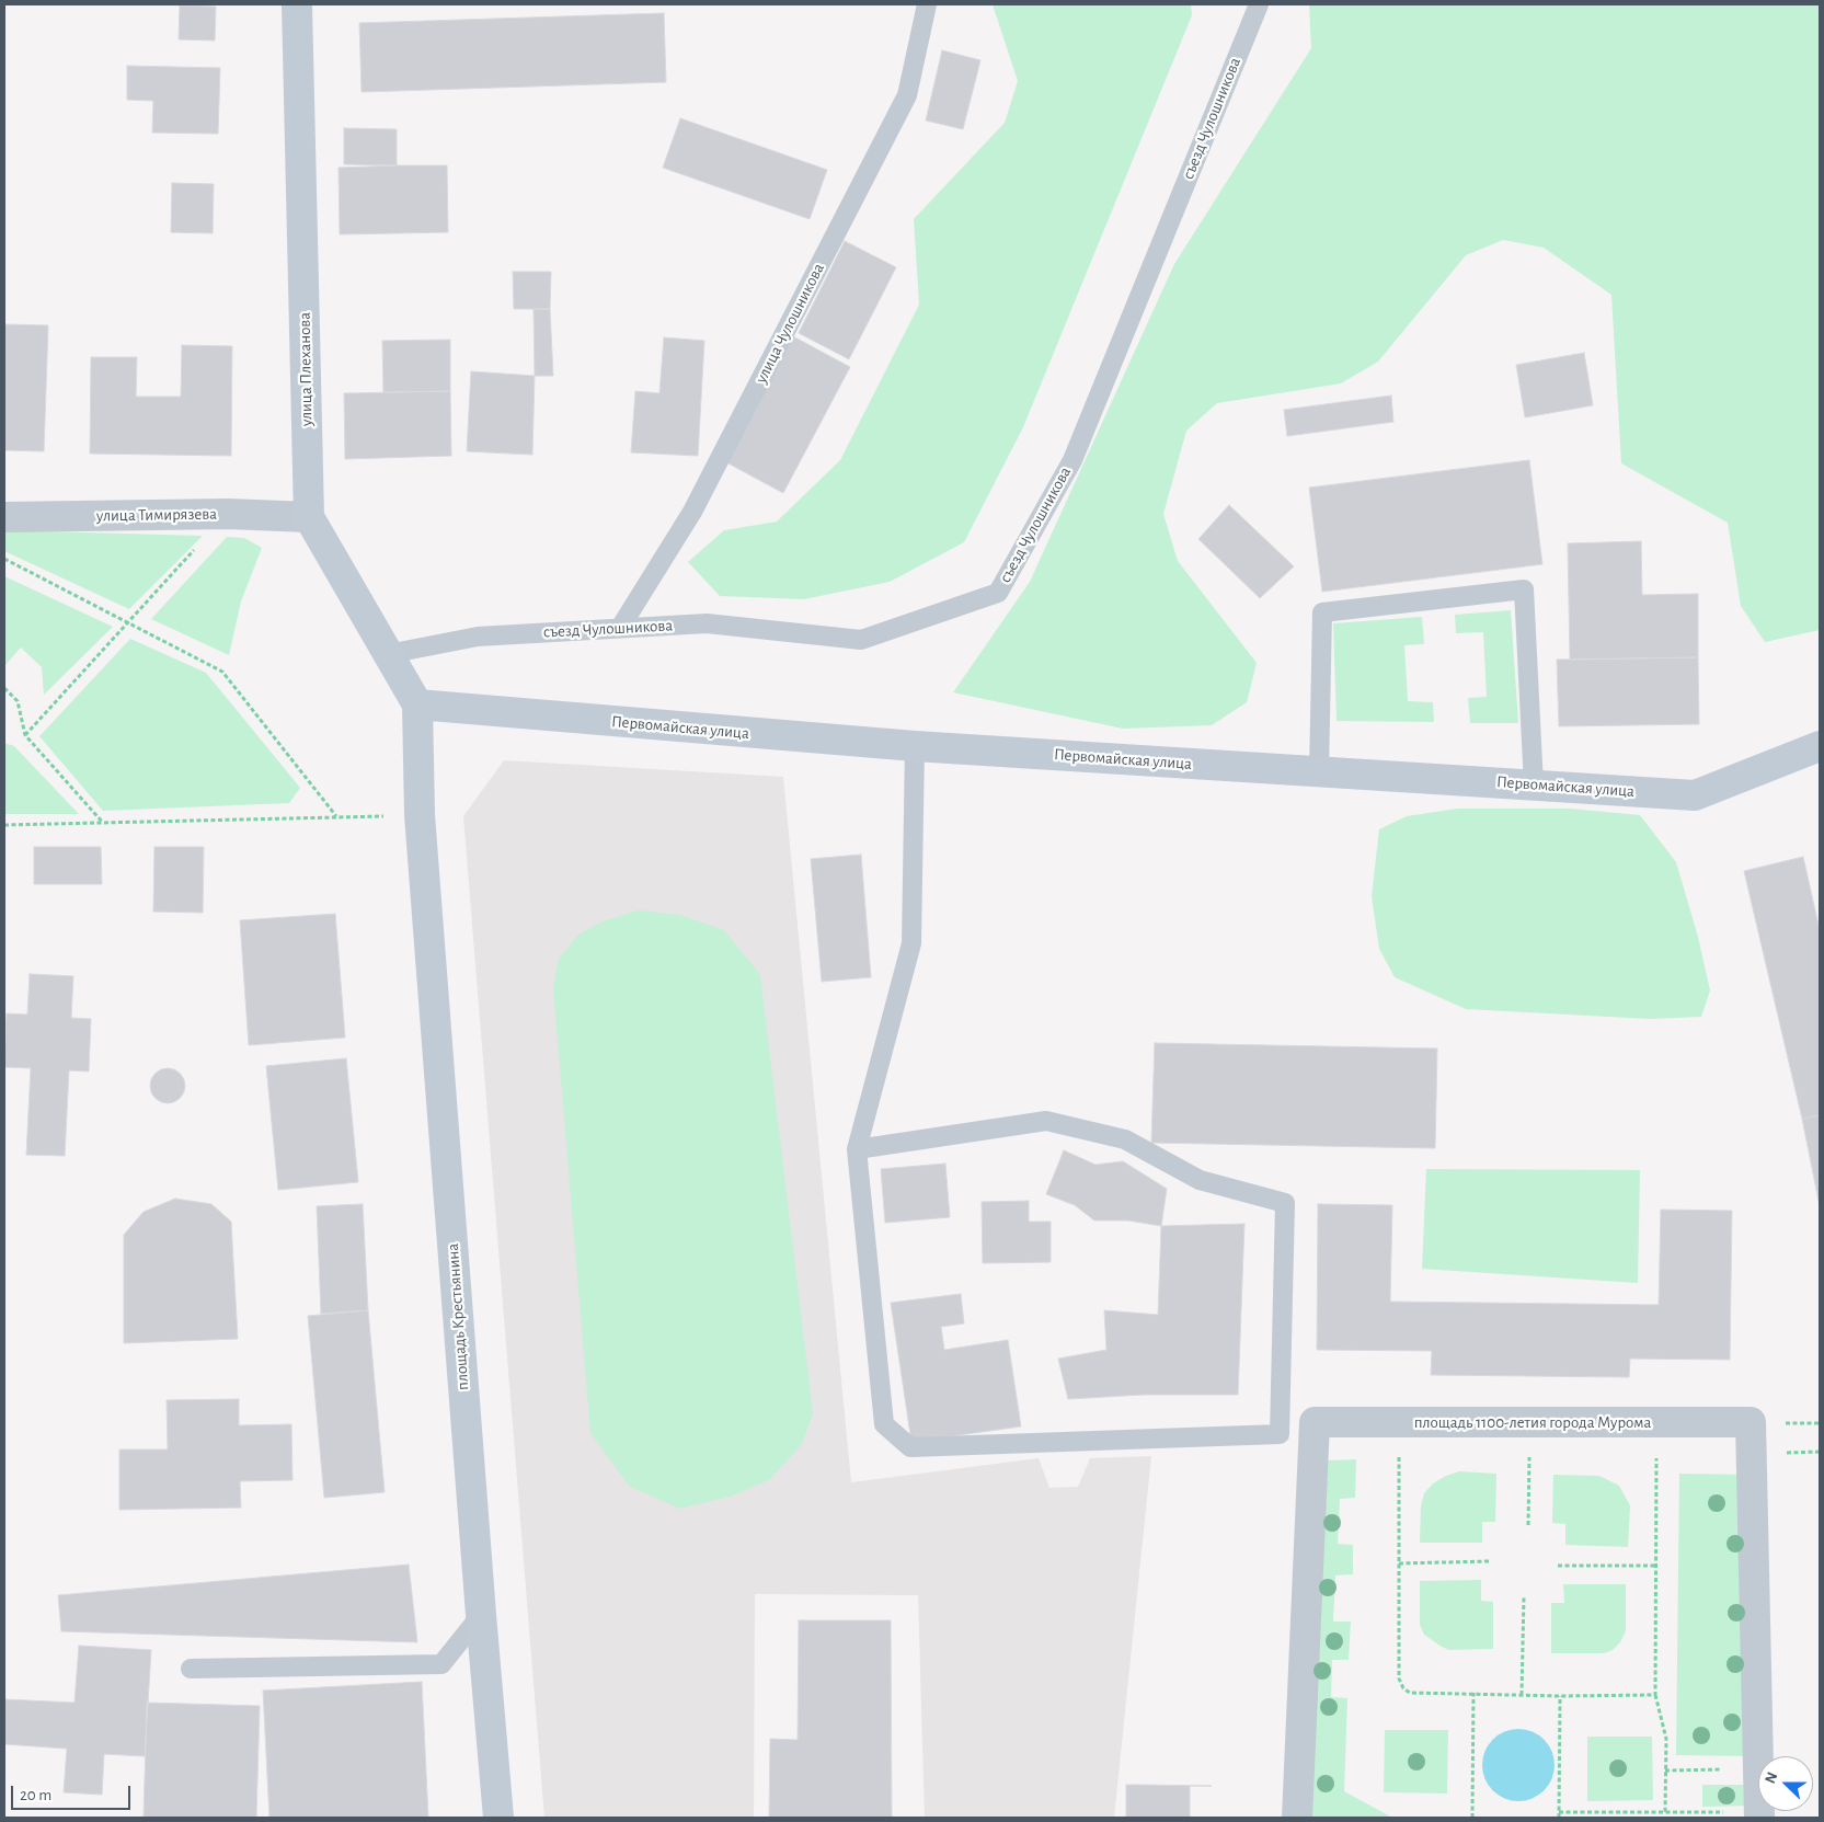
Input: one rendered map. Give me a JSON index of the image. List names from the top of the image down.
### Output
{
  "streets": {
    "street": [
      "улица Плеханова",
      "улица Тимирязева",
      "Первомайская улица",
      "площадь Крестьянина",
      "площадь 1100-летия города Мурома"
    ],
    "lane": ["съезд Чулошникова", "улица Чулошникова"]
  },
  "crossings": [
    ["съезд Чулошникова", "улица Чулошникова"],
    ["съезд Чулошникова", "улица Плеханова"],
    ["улица Плеханова", "улица Тимирязева"],
    ["улица Плеханова", "Первомайская улица"],
    ["улица Плеханова", "площадь Крестьянина"],
    ["Первомайская улица", "площадь Крестьянина"]
  ],
  "scale_bar": "20 m",
  "north": "left"
}
